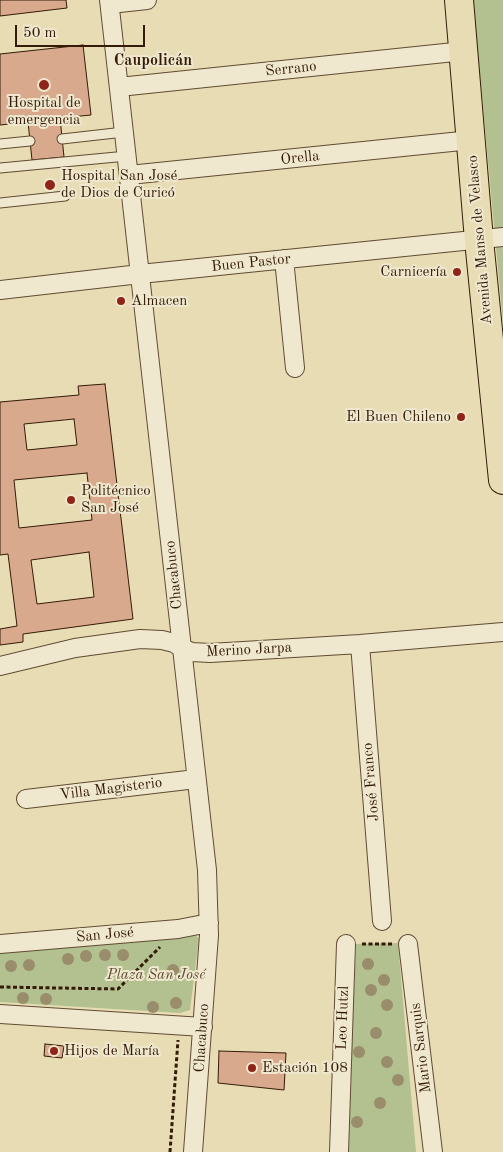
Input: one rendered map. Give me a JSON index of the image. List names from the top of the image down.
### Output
{
  "streets": {
    "main road": ["Avenida Manso de Velasco"],
    "street": [
      "Serrano",
      "Orella",
      "Buen Pastor",
      "Chacabuco",
      "Merino Jarpa",
      "José Franco",
      "Villa Magisterio",
      "San José",
      "Leo Hutzl",
      "Mario Sarquis"
    ]
  },
  "crossings": [
    ["Serrano", "Avenida Manso de Velasco"],
    ["Serrano", "Chacabuco"],
    ["Orella", "Avenida Manso de Velasco"],
    ["Orella", "Chacabuco"],
    ["Avenida Manso de Velasco", "Buen Pastor"],
    ["Buen Pastor", "Chacabuco"],
    ["Chacabuco", "Merino Jarpa"],
    ["Chacabuco", "Villa Magisterio"],
    ["Chacabuco", "San José"],
    ["Merino Jarpa", "José Franco"]
  ],
  "districts": ["Caupolicán"],
  "parks": ["Plaza San José"],
  "places": [
    "Hospital de emergencia",
    "Hospital San José de Dios de Curicó",
    "Carnicería",
    "Almacen",
    "El Buen Chileno",
    "Politécnico San José",
    "Hijos de María",
    "Estación 108"
  ],
  "scale_bar": "50 m"
}
